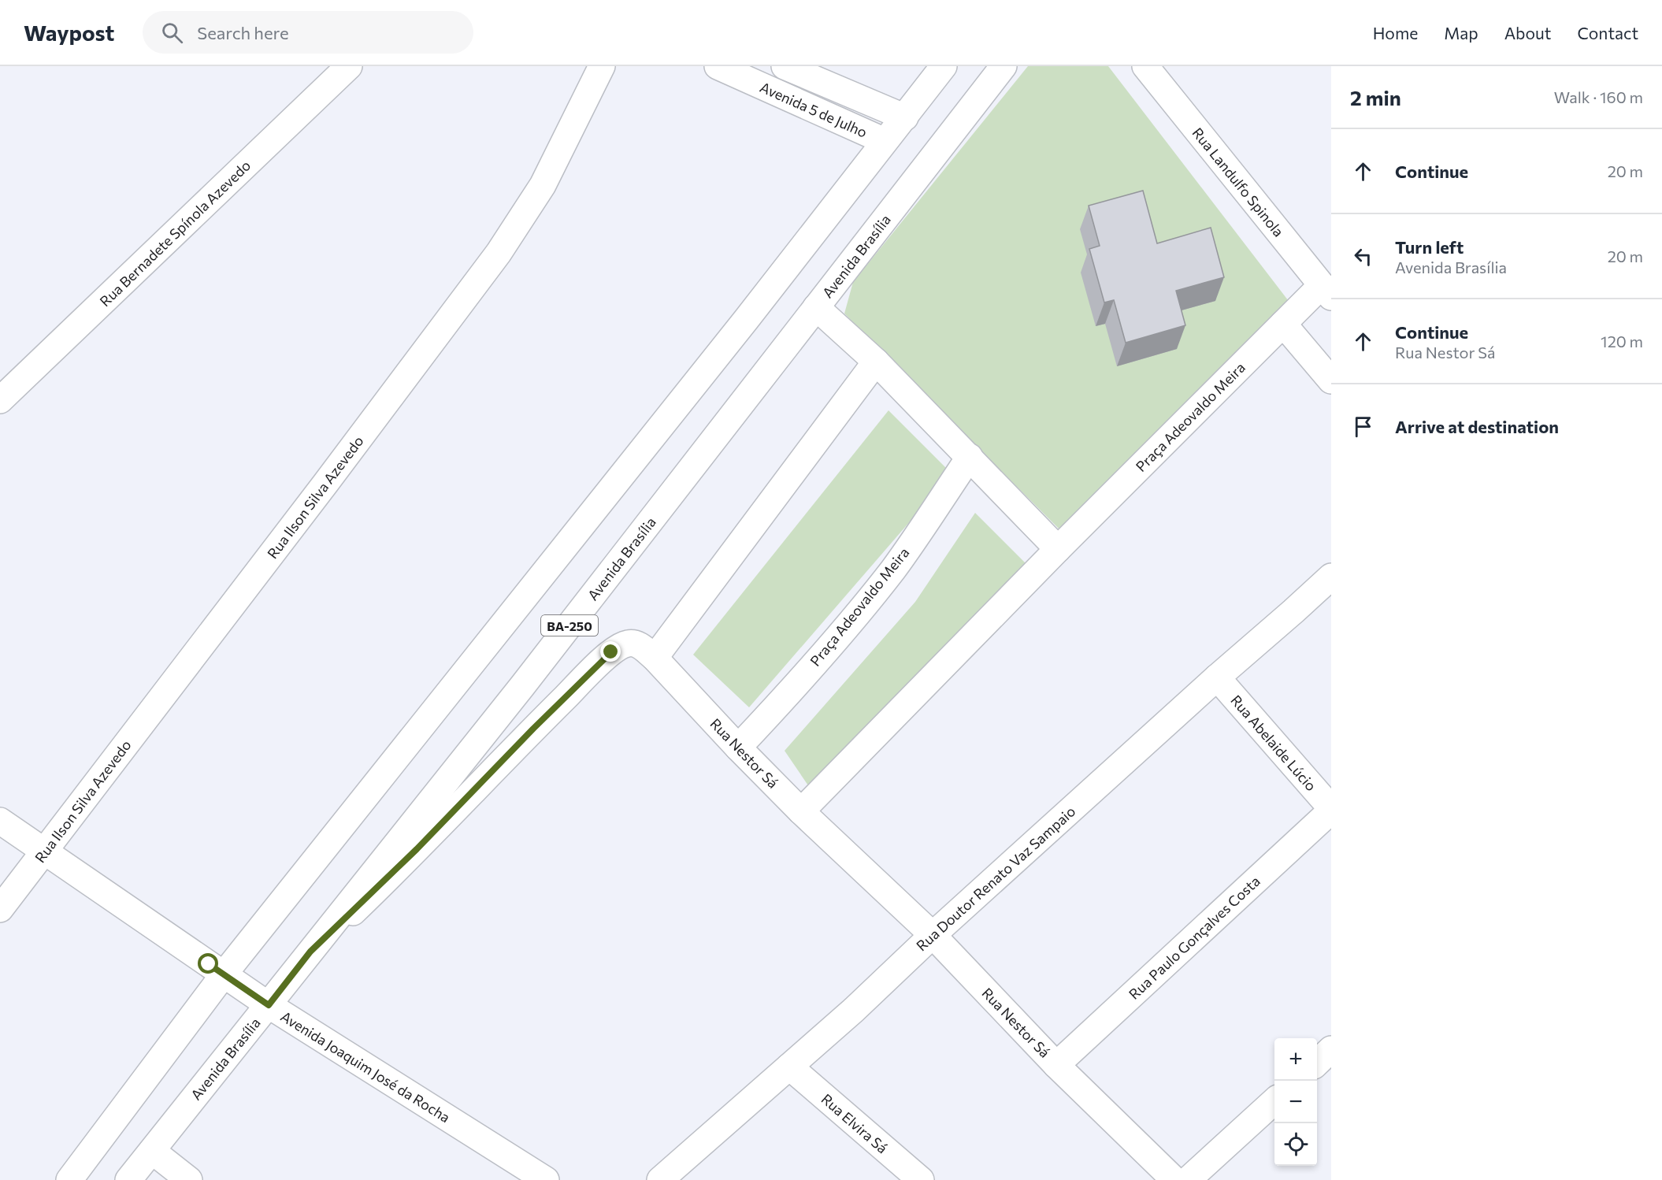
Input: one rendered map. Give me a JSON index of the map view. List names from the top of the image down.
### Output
{
  "streets": {
    "street": [
      "Avenida 5 de Julho",
      "Rua Landulfo Spinola",
      "Rua Bernadete Spínola Azevedo",
      "Avenida Brasília",
      "Praça Adeovaldo Meira",
      "Rua Ilson Silva Azevedo",
      "BA-250",
      "Rua Abelaide Lúcio",
      "Rua Nestor Sá",
      "Rua Doutor Renato Vaz Sampaio",
      "Rua Paulo Gonçalves Costa",
      "Avenida Joaquim José da Rocha",
      "Rua Elvira Sá"
    ]
  },
  "crossings": [
    ["Rua Landulfo Spinola", "Praça Adeovaldo Meira"],
    ["Avenida Brasília", "Rua Nestor Sá"],
    ["Avenida Brasília", "Avenida Joaquim José da Rocha"],
    ["Praça Adeovaldo Meira", "Rua Nestor Sá"],
    ["Rua Ilson Silva Azevedo", "Avenida Joaquim José da Rocha"],
    ["Rua Abelaide Lúcio", "Rua Doutor Renato Vaz Sampaio"],
    ["Rua Abelaide Lúcio", "Rua Paulo Gonçalves Costa"],
    ["Rua Nestor Sá", "Rua Doutor Renato Vaz Sampaio"],
    ["Rua Nestor Sá", "Rua Paulo Gonçalves Costa"],
    ["Rua Doutor Renato Vaz Sampaio", "Rua Elvira Sá"]
  ],
  "page": {
    "header": "Waypost",
    "search": "Search here",
    "nav": [
      "Home",
      "Map",
      "About",
      "Contact"
    ],
    "heading": ["2 min", "Walk · 160 m"],
    "list": [
      ["Continue", "20 m"],
      ["Turn left", "Avenida Brasília", "20 m"],
      ["Continue", "Rua Nestor Sá", "120 m"],
      "Arrive at destination"
    ],
    "map_buttons": ["+", "−"]
  }
}
